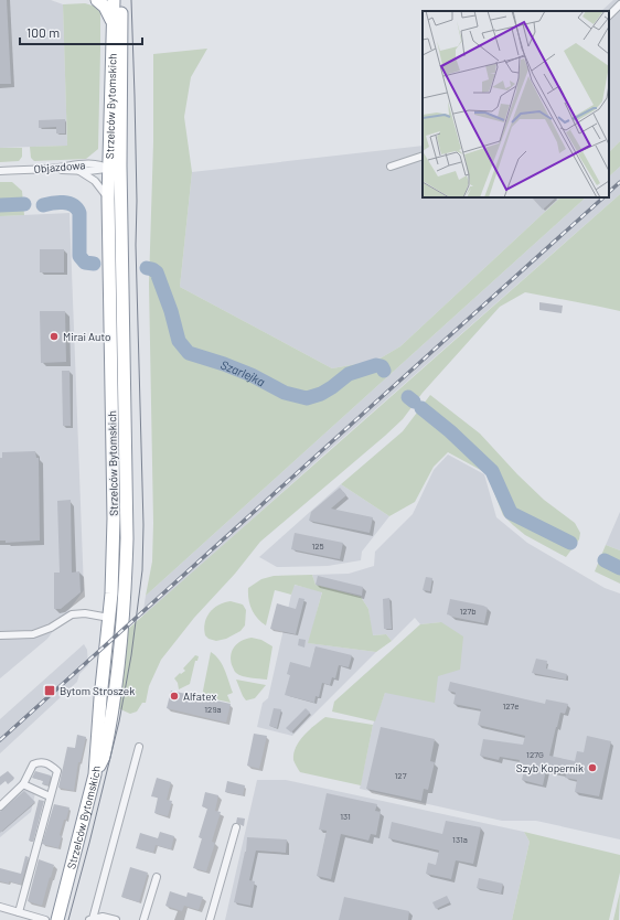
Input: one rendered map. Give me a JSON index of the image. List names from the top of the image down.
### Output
{
  "streets": {
    "highway": ["Strzelców Bytomskich"],
    "street": ["Objazdowa"]
  },
  "crossings": [
    ["Strzelców Bytomskich", "Objazdowa"]
  ],
  "water": ["Szarlejka"],
  "places": {
    "other": ["Mirai Auto", "Alfatex", "Szyb Kopernik"],
    "transit": ["Bytom Stroszek"]
  },
  "house_numbers": [
    "125",
    "127b",
    "127e",
    "129a",
    "127G",
    "127",
    "131",
    "131a"
  ],
  "scale_bar": "100 m"
}
